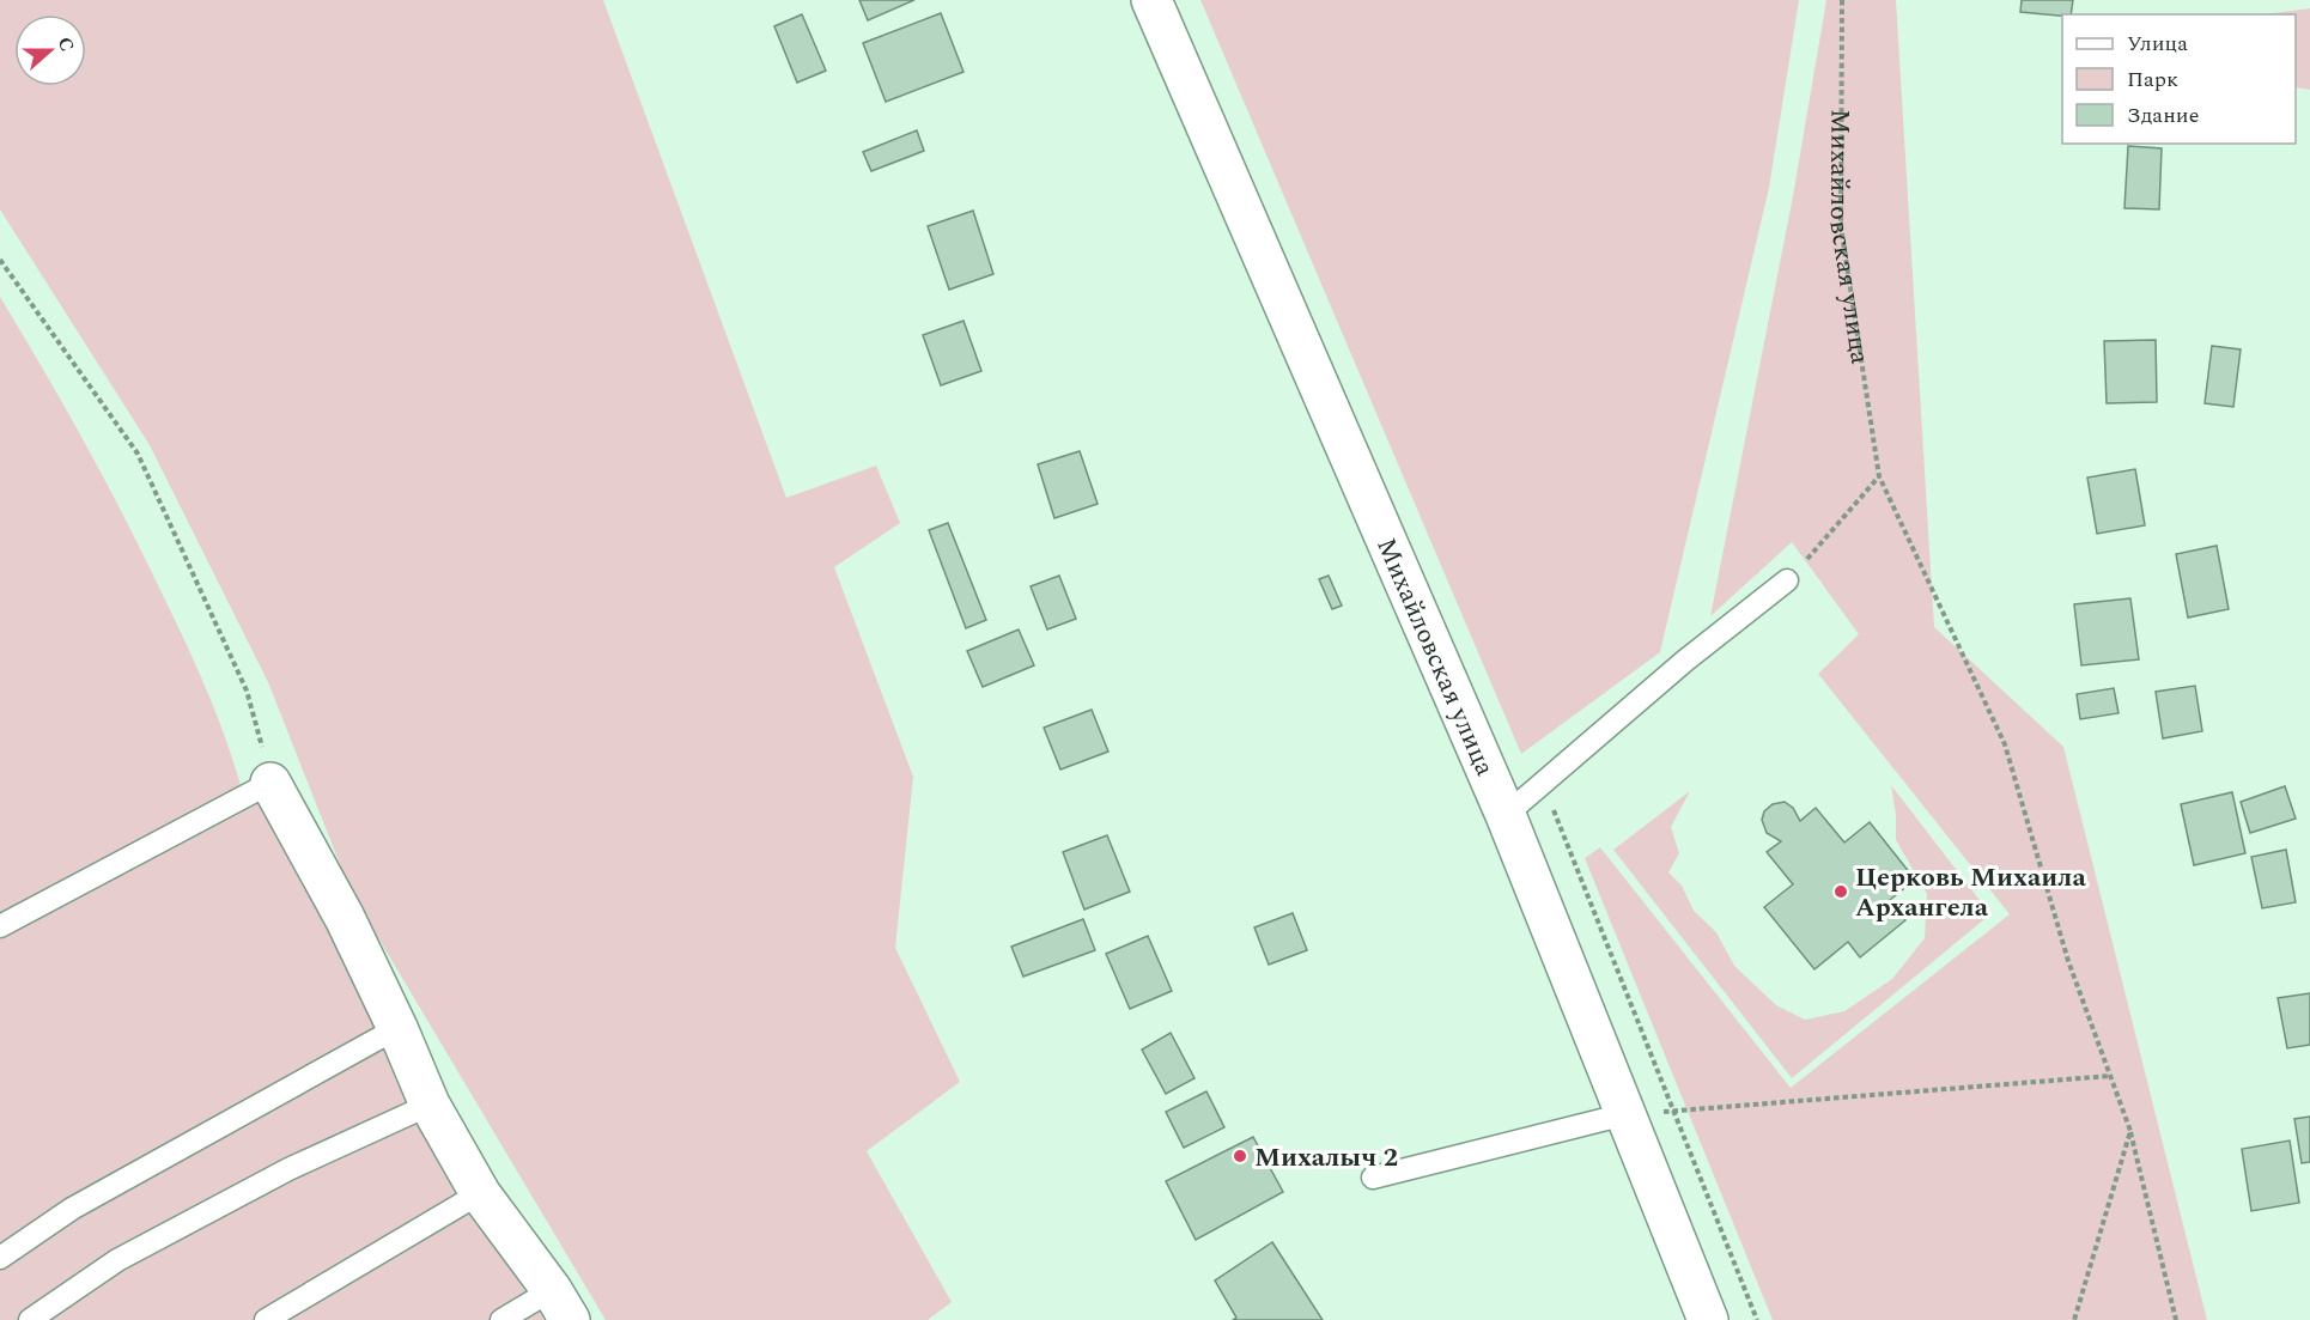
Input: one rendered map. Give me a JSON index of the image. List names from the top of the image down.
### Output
{
  "streets": {
    "street": ["Михайловская улица"]
  },
  "places": ["Церковь Михаила Архангела", "Михалыч 2"],
  "legend": ["Улица", "Парк", "Здание"],
  "north": "right"
}
